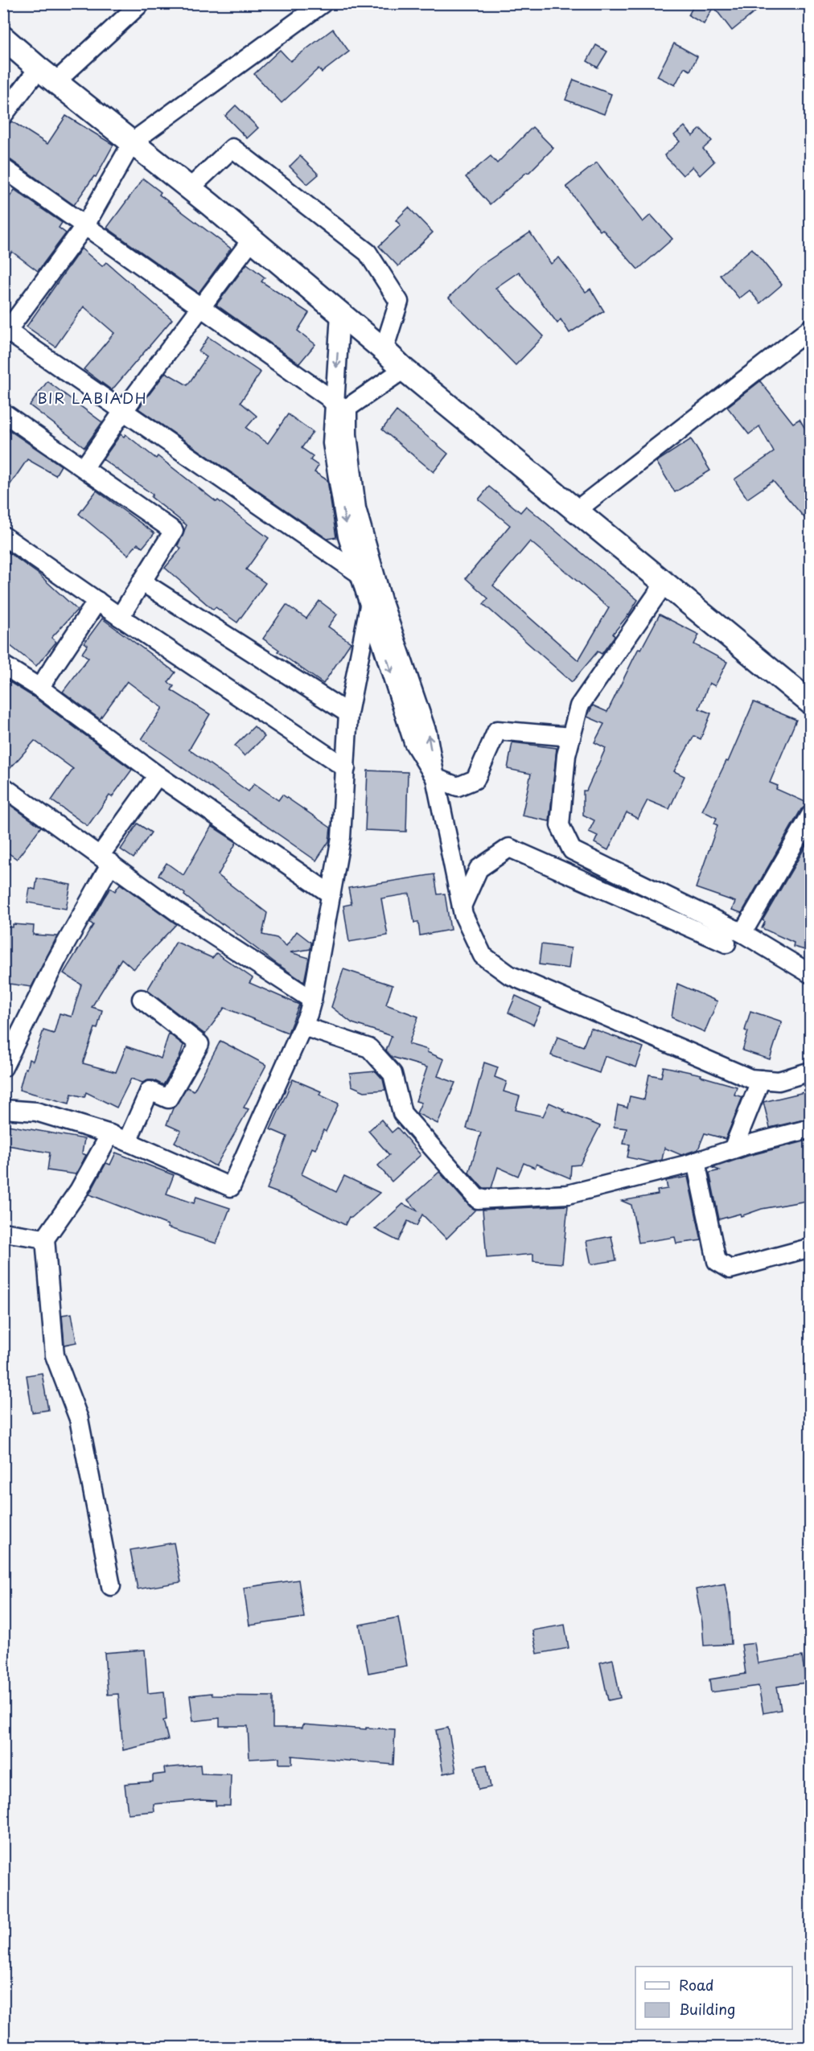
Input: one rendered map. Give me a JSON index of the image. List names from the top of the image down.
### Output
{
  "districts": ["BIR LABIADH"],
  "legend": ["Road", "Building"]
}
